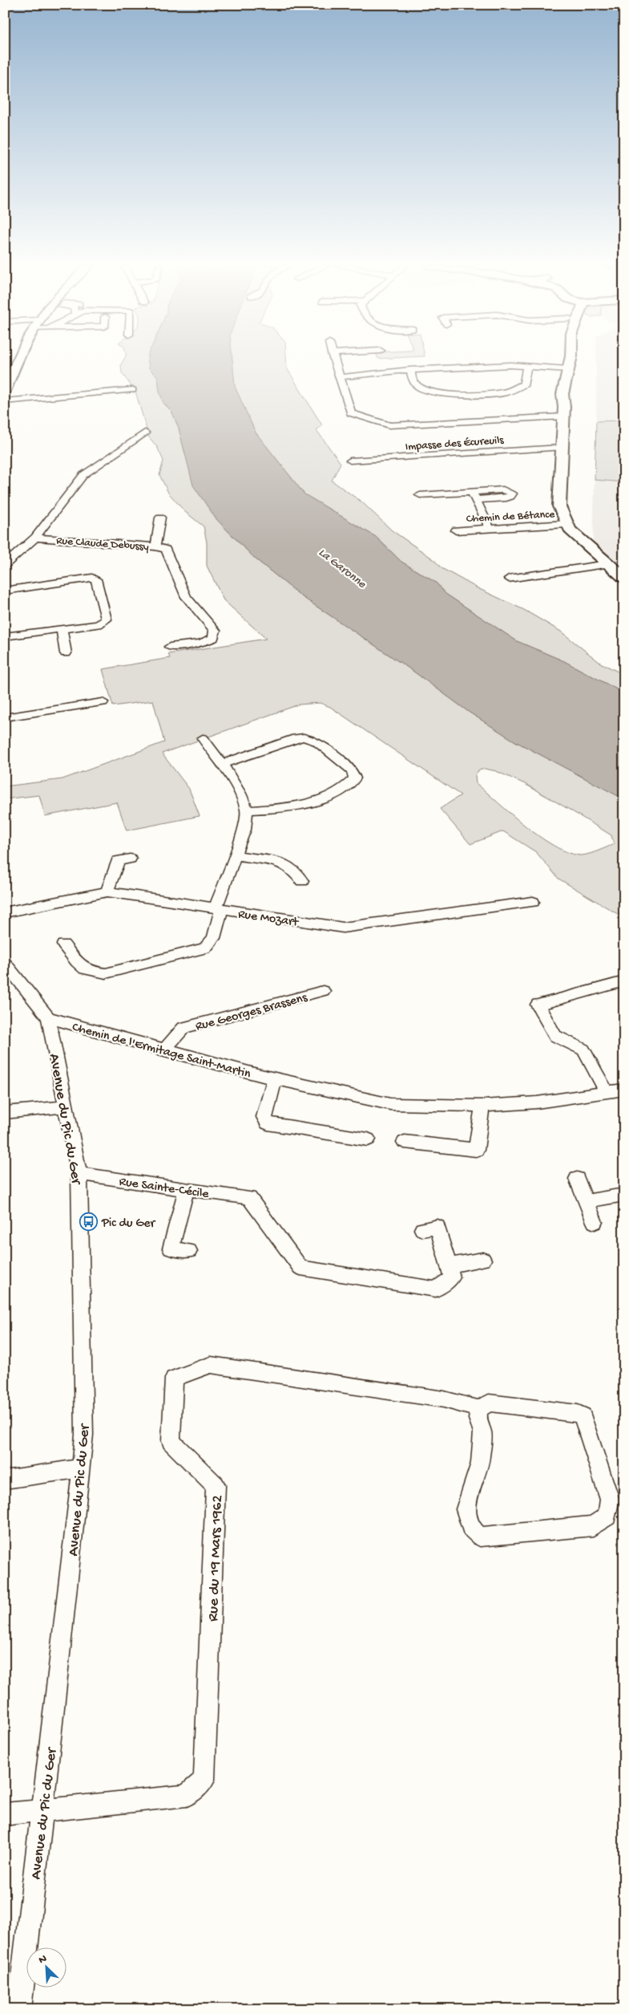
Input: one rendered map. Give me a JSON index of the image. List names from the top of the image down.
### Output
{
  "streets": {
    "street": [
      "Impasse des Écureuils",
      "Chemin de Bétance",
      "Rue Claude Debussy",
      "Rue Mozart",
      "Rue Georges Brassens",
      "Chemin de l'Ermitage Saint-Martin",
      "Avenue du Pic du Ger",
      "Rue Sainte-Cécile",
      "Rue du 19 Mars 1962"
    ]
  },
  "crossings": [
    ["Rue Georges Brassens", "Chemin de l'Ermitage Saint-Martin"],
    ["Chemin de l'Ermitage Saint-Martin", "Avenue du Pic du Ger"],
    ["Avenue du Pic du Ger", "Rue Sainte-Cécile"],
    ["Avenue du Pic du Ger", "Rue du 19 Mars 1962"]
  ],
  "water": ["La Garonne"],
  "places": {
    "bus stop": ["Pic du Ger"]
  },
  "north": "top left"
}
